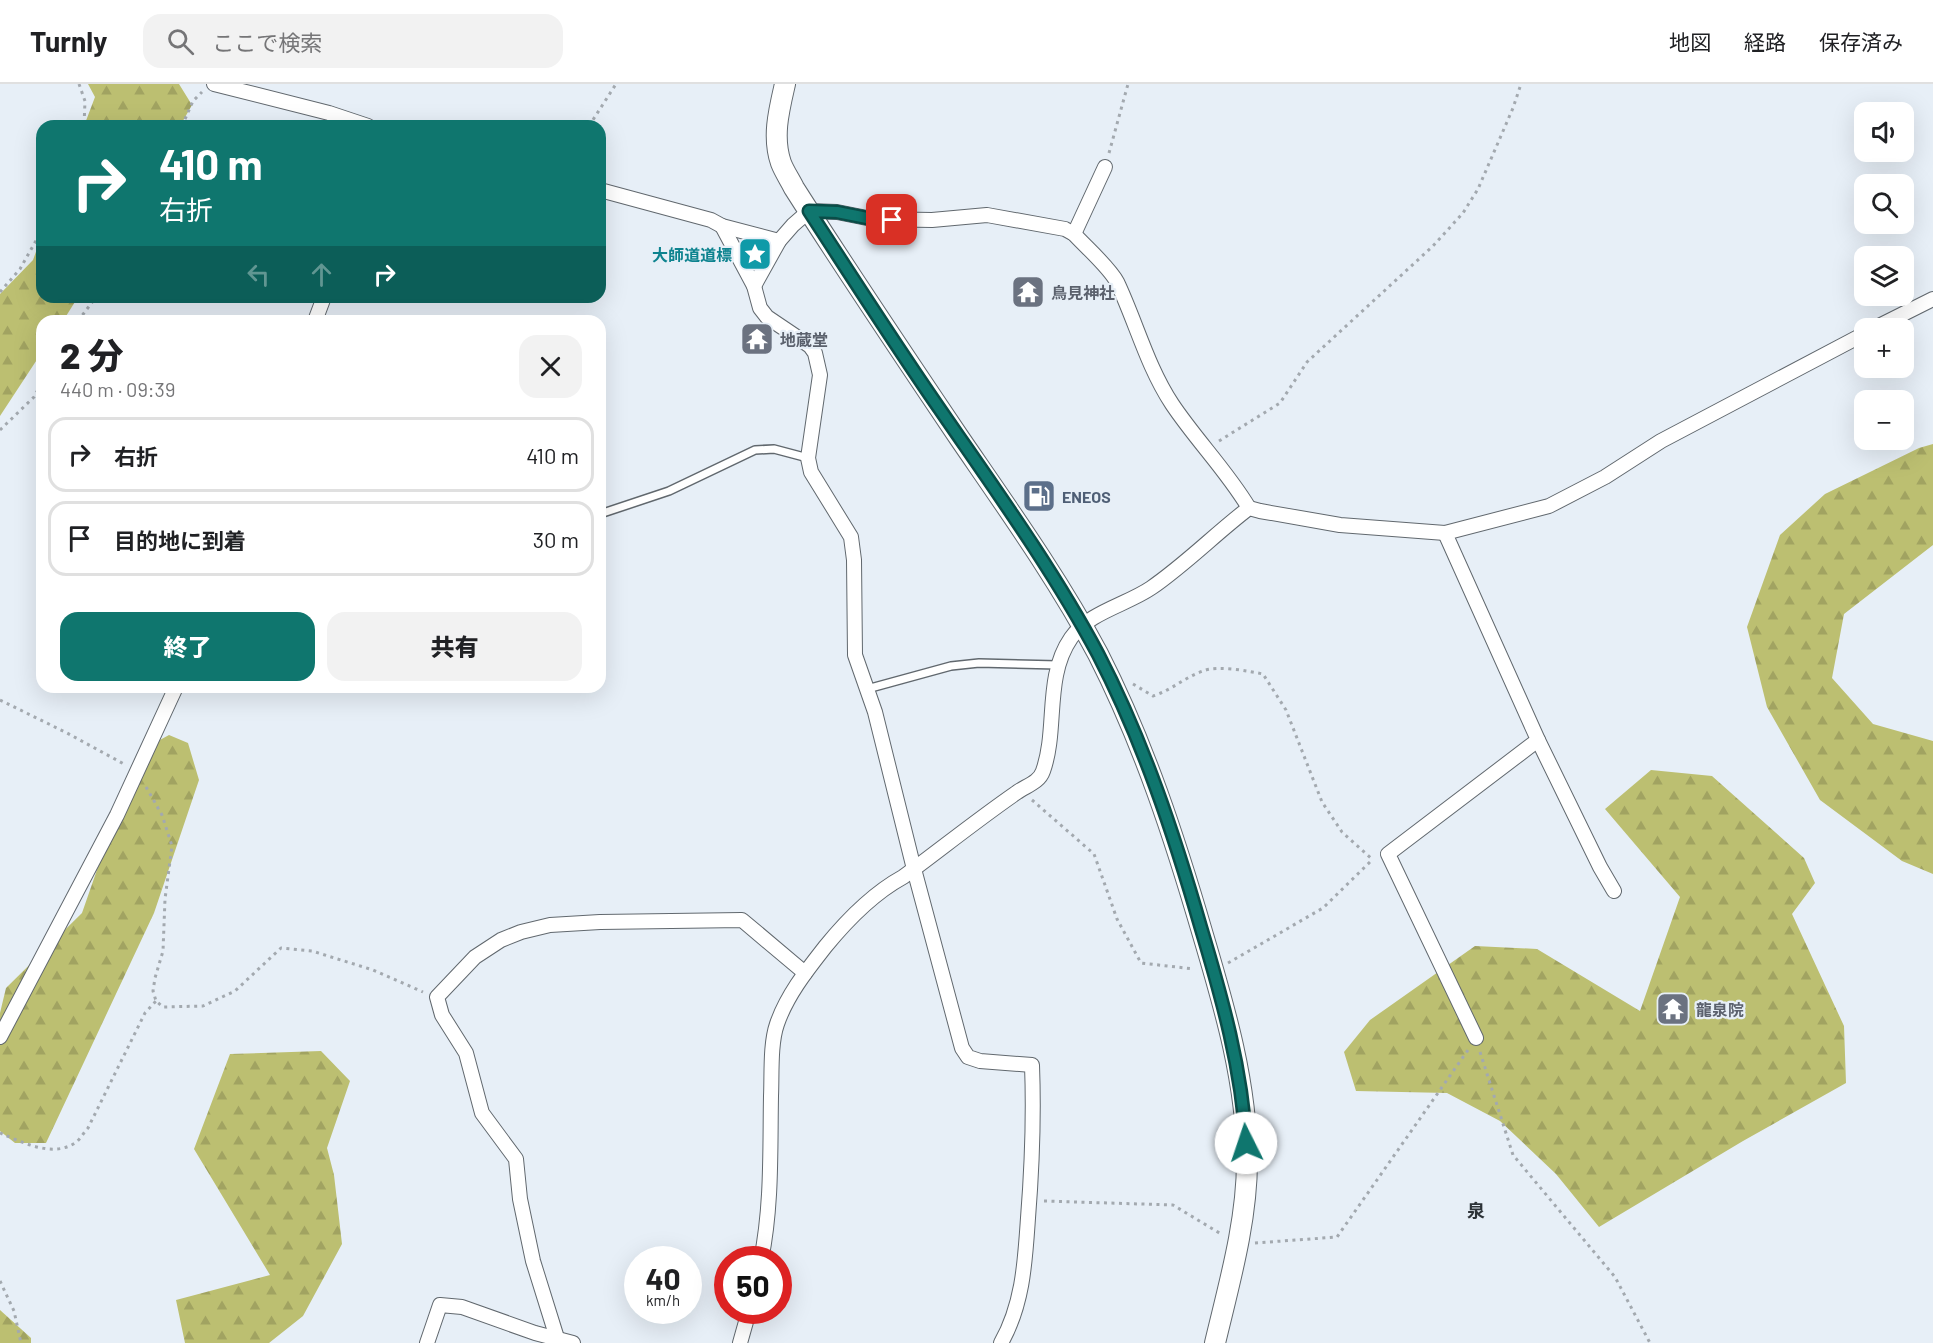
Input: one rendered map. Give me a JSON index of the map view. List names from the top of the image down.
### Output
{
  "districts": ["泉"],
  "places": {
    "place": ["大師道道標"],
    "temple": ["鳥見神社", "地蔵堂", "龍泉院"],
    "fuel station": ["ENEOS"]
  },
  "page": {
    "header": "Turnly",
    "search": "ここで検索",
    "nav": ["地図", "経路", "保存済み"],
    "map_buttons": ["+", "−"],
    "turn": ["410 m", "右折"],
    "heading": ["2 分", "440 m · 09:39"],
    "list": [
      {
        "name": "右折",
        "value": "410 m"
      },
      {
        "name": "目的地に到着",
        "value": "30 m"
      }
    ],
    "buttons": ["終了", "共有"],
    "speed": "40 km/h",
    "limit": "50"
  }
}
